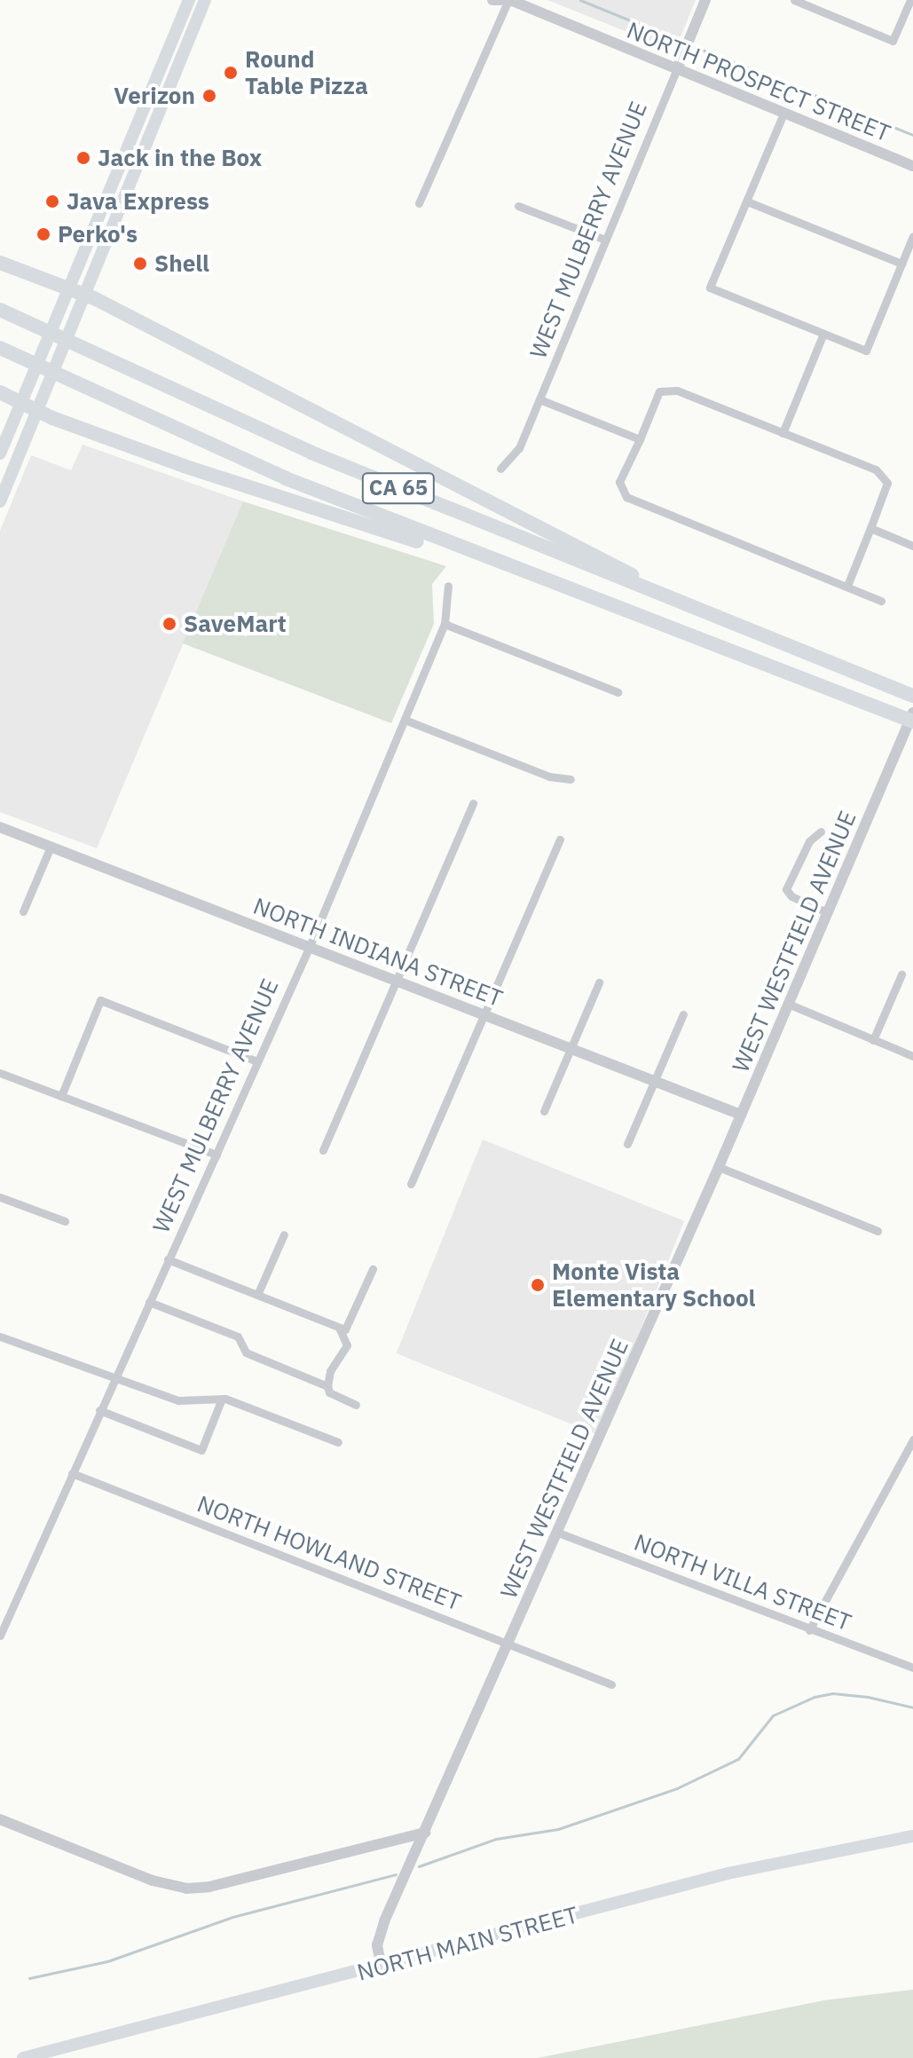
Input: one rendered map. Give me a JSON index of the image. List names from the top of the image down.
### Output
{
  "streets": {
    "highway": ["CA 65"],
    "main road": ["NORTH MAIN STREET"],
    "street": [
      "NORTH PROSPECT STREET",
      "WEST MULBERRY AVENUE",
      "WEST WESTFIELD AVENUE",
      "NORTH INDIANA STREET",
      "NORTH HOWLAND STREET",
      "NORTH VILLA STREET"
    ]
  },
  "crossings": [
    ["NORTH PROSPECT STREET", "WEST MULBERRY AVENUE"],
    ["WEST MULBERRY AVENUE", "NORTH INDIANA STREET"],
    ["WEST MULBERRY AVENUE", "NORTH HOWLAND STREET"],
    ["WEST WESTFIELD AVENUE", "NORTH INDIANA STREET"],
    ["WEST WESTFIELD AVENUE", "NORTH HOWLAND STREET"],
    ["WEST WESTFIELD AVENUE", "NORTH VILLA STREET"],
    ["WEST WESTFIELD AVENUE", "NORTH MAIN STREET"]
  ],
  "places": [
    "Round Table Pizza",
    "Verizon",
    "Jack in the Box",
    "Java Express",
    "Perko's",
    "Shell",
    "SaveMart",
    "Monte Vista Elementary School"
  ]
}
